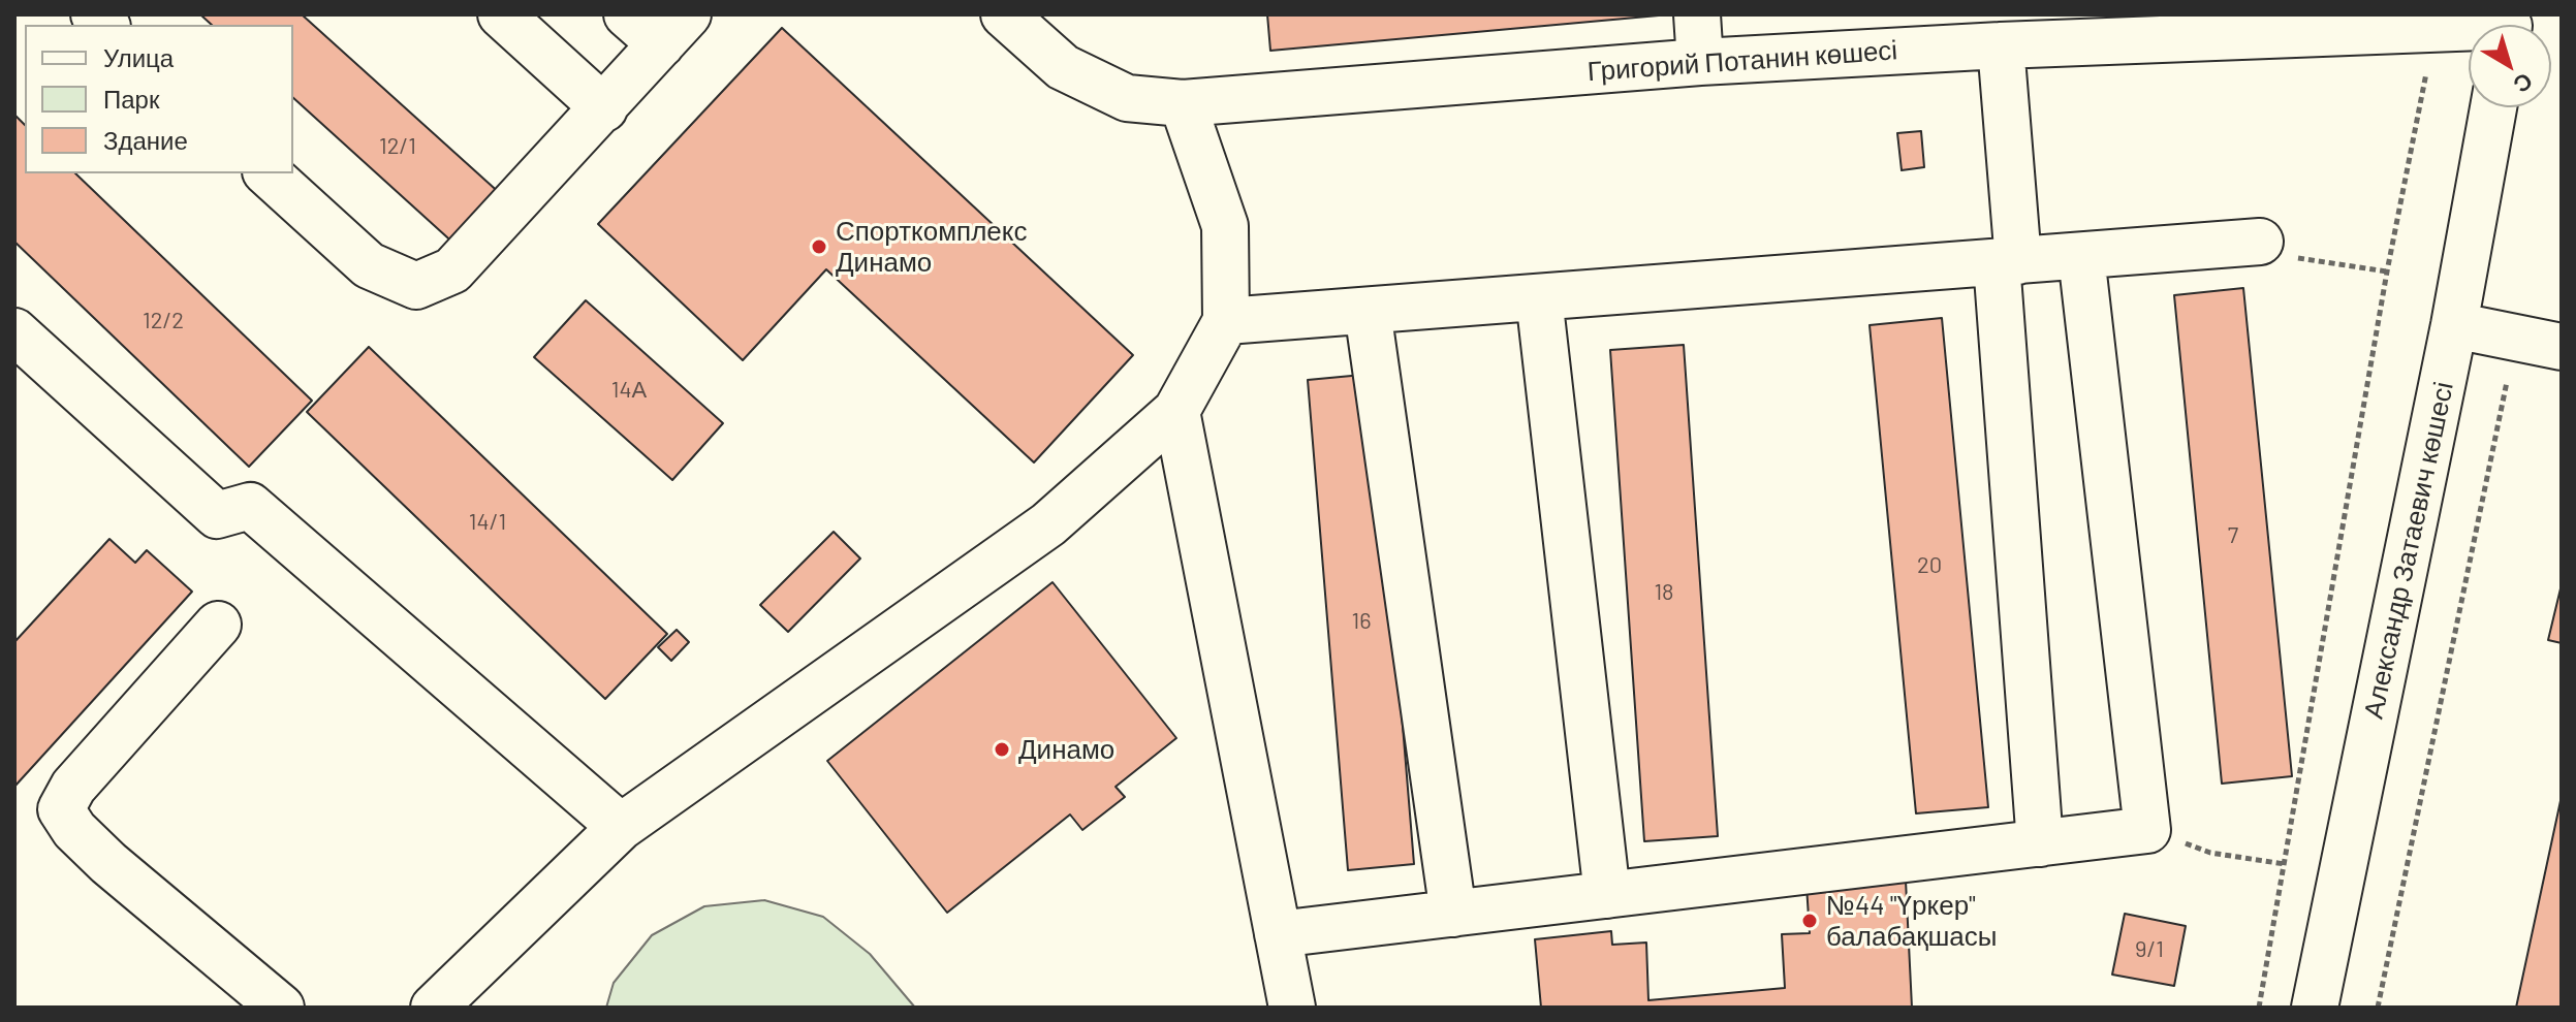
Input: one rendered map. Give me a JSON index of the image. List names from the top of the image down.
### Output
{
  "streets": {
    "street": ["Григорий Потанин көшесі", "Александр Затаевич көшесі"]
  },
  "places": ["Спорткомплекс Динамо", "Динамо", "№44 \"Үркер\" балабақшасы"],
  "house_numbers": [
    "12/1",
    "12/2",
    "14А",
    "14/1",
    "7",
    "20",
    "18",
    "16",
    "9/1"
  ],
  "legend": ["Улица", "Парк", "Здание"],
  "north": "bottom right"
}
